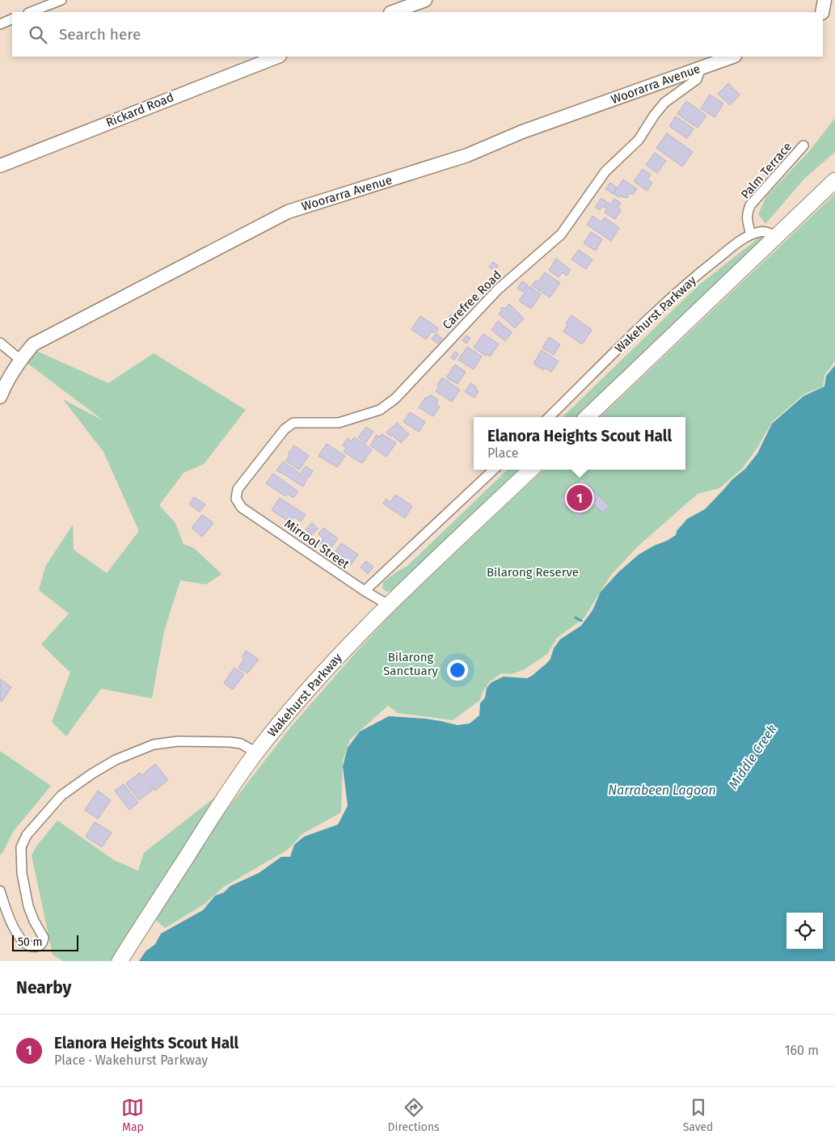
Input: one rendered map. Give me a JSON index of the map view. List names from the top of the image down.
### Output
{
  "streets": {
    "main road": ["Wakehurst Parkway"],
    "street": [
      "Woorarra Avenue",
      "Rickard Road",
      "Palm Terrace",
      "Carefree Road",
      "Mirrool Street"
    ]
  },
  "crossings": [
    ["Woorarra Avenue", "Carefree Road"],
    ["Palm Terrace", "Wakehurst Parkway"],
    ["Carefree Road", "Mirrool Street"],
    ["Wakehurst Parkway", "Mirrool Street"]
  ],
  "water": ["Middle Creek", "Narrabeen Lagoon"],
  "parks": ["Bilarong Reserve", "Bilarong Sanctuary"],
  "scale_bar": "50 m",
  "page": {
    "search": "Search here",
    "popup": ["Elanora Heights Scout Hall", "Place"],
    "pins": "1",
    "scale": "50 m",
    "heading": "Nearby",
    "list": [
      {
        "mark": "1",
        "name": "Elanora Heights Scout Hall",
        "note": "Place · Wakehurst Parkway",
        "value": "160 m"
      }
    ],
    "nav": ["Map", "Directions", "Saved"]
  }
}
